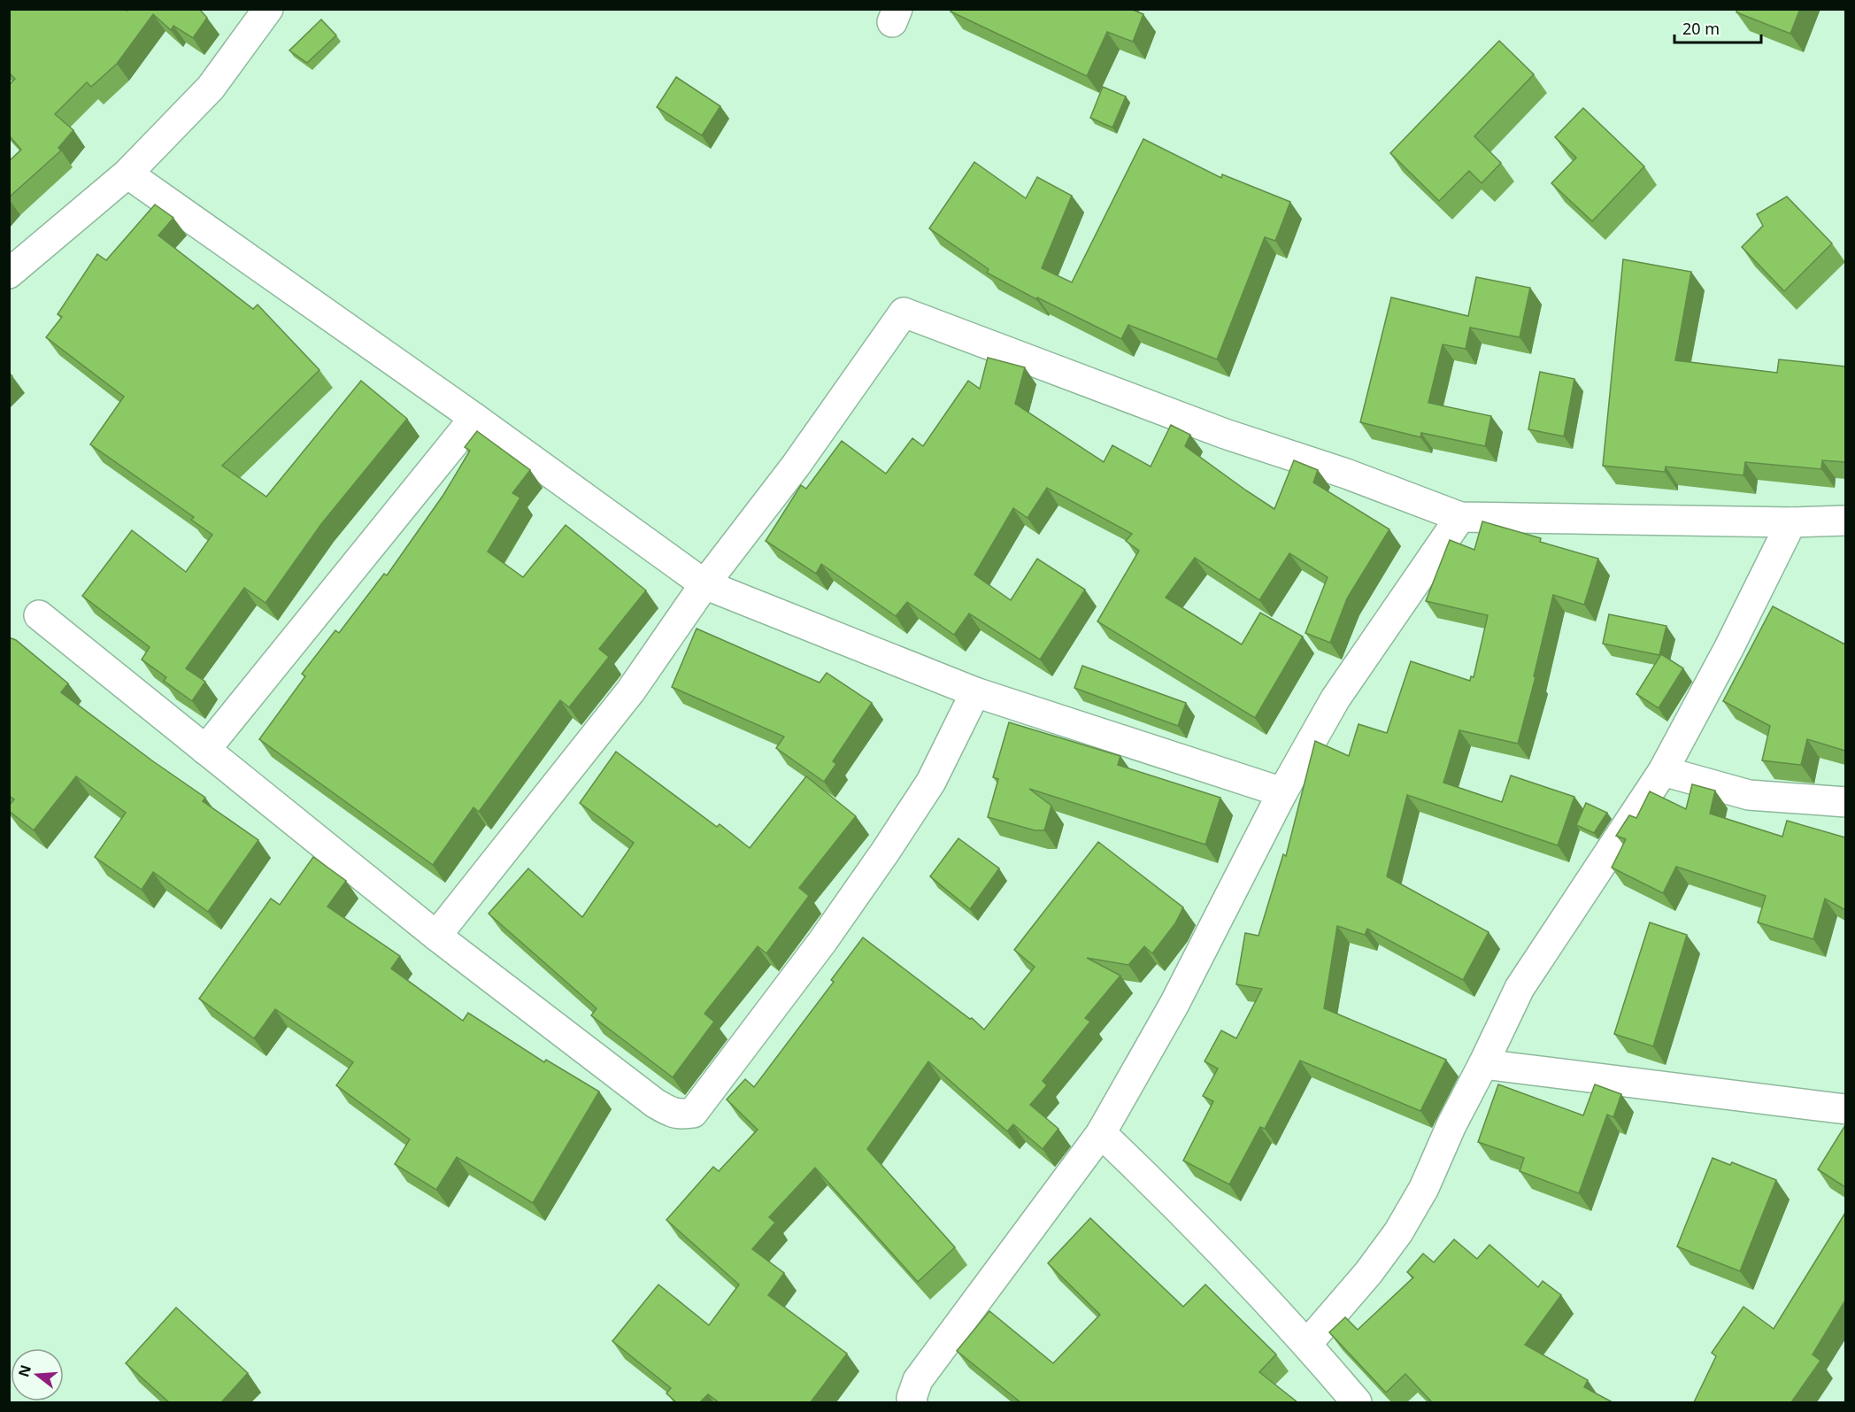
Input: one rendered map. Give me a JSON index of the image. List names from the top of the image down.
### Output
{
  "scale_bar": "20 m",
  "north": "left"
}
